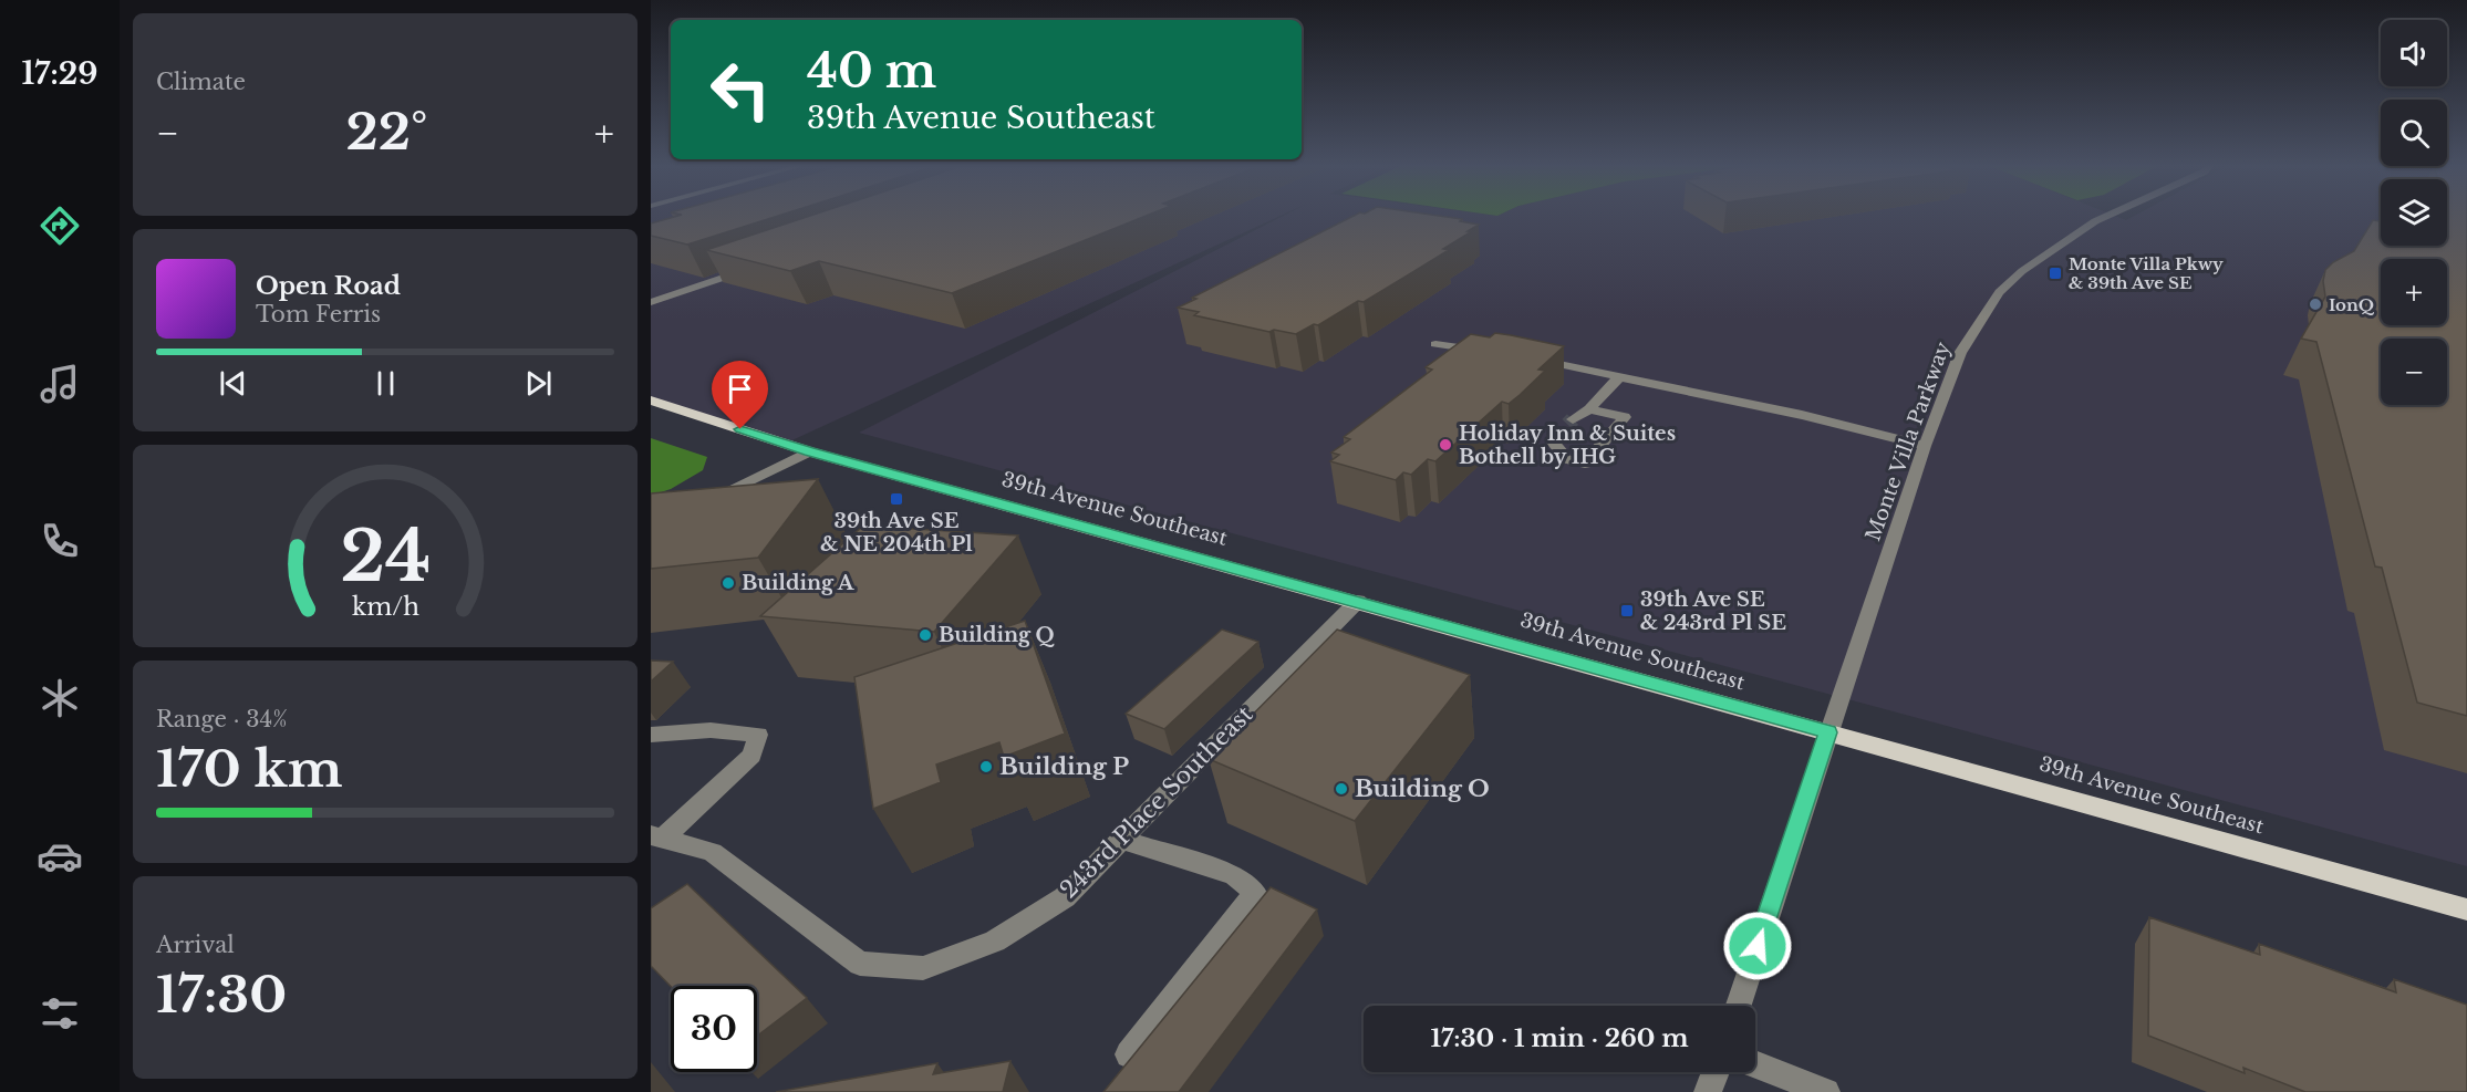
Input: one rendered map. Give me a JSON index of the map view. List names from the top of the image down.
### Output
{
  "streets": {
    "main road": ["39th Avenue Southeast"],
    "street": ["Monte Villa Parkway", "243rd Place Southeast"]
  },
  "crossings": [
    ["Monte Villa Parkway", "39th Avenue Southeast"],
    ["39th Avenue Southeast", "243rd Place Southeast"]
  ],
  "places": {
    "transit": ["Monte Villa Pkwy & 39th Ave SE", "39th Ave SE & NE 204th Pl", "39th Ave SE & 243rd Pl SE"],
    "other": [
      "IonQ",
      "Holiday Inn & Suites Bothell by IHG",
      "Building A",
      "Building Q",
      "Building P",
      "Building O"
    ]
  },
  "page": {
    "tabs": "17:29",
    "tile": [
      "Climate",
      ["Range · 34%", "170 km"],
      ["Arrival", "17:30"]
    ],
    "map_buttons": ["+", "−"],
    "turn": ["40 m", "39th Avenue Southeast"],
    "heat": ["−", "22°", "+"],
    "song": ["Open Road", "Tom Ferris"],
    "limit": "30",
    "trip": "17:30 · 1 min · 260 m",
    "gauge": ["24", "km/h"]
  }
}
